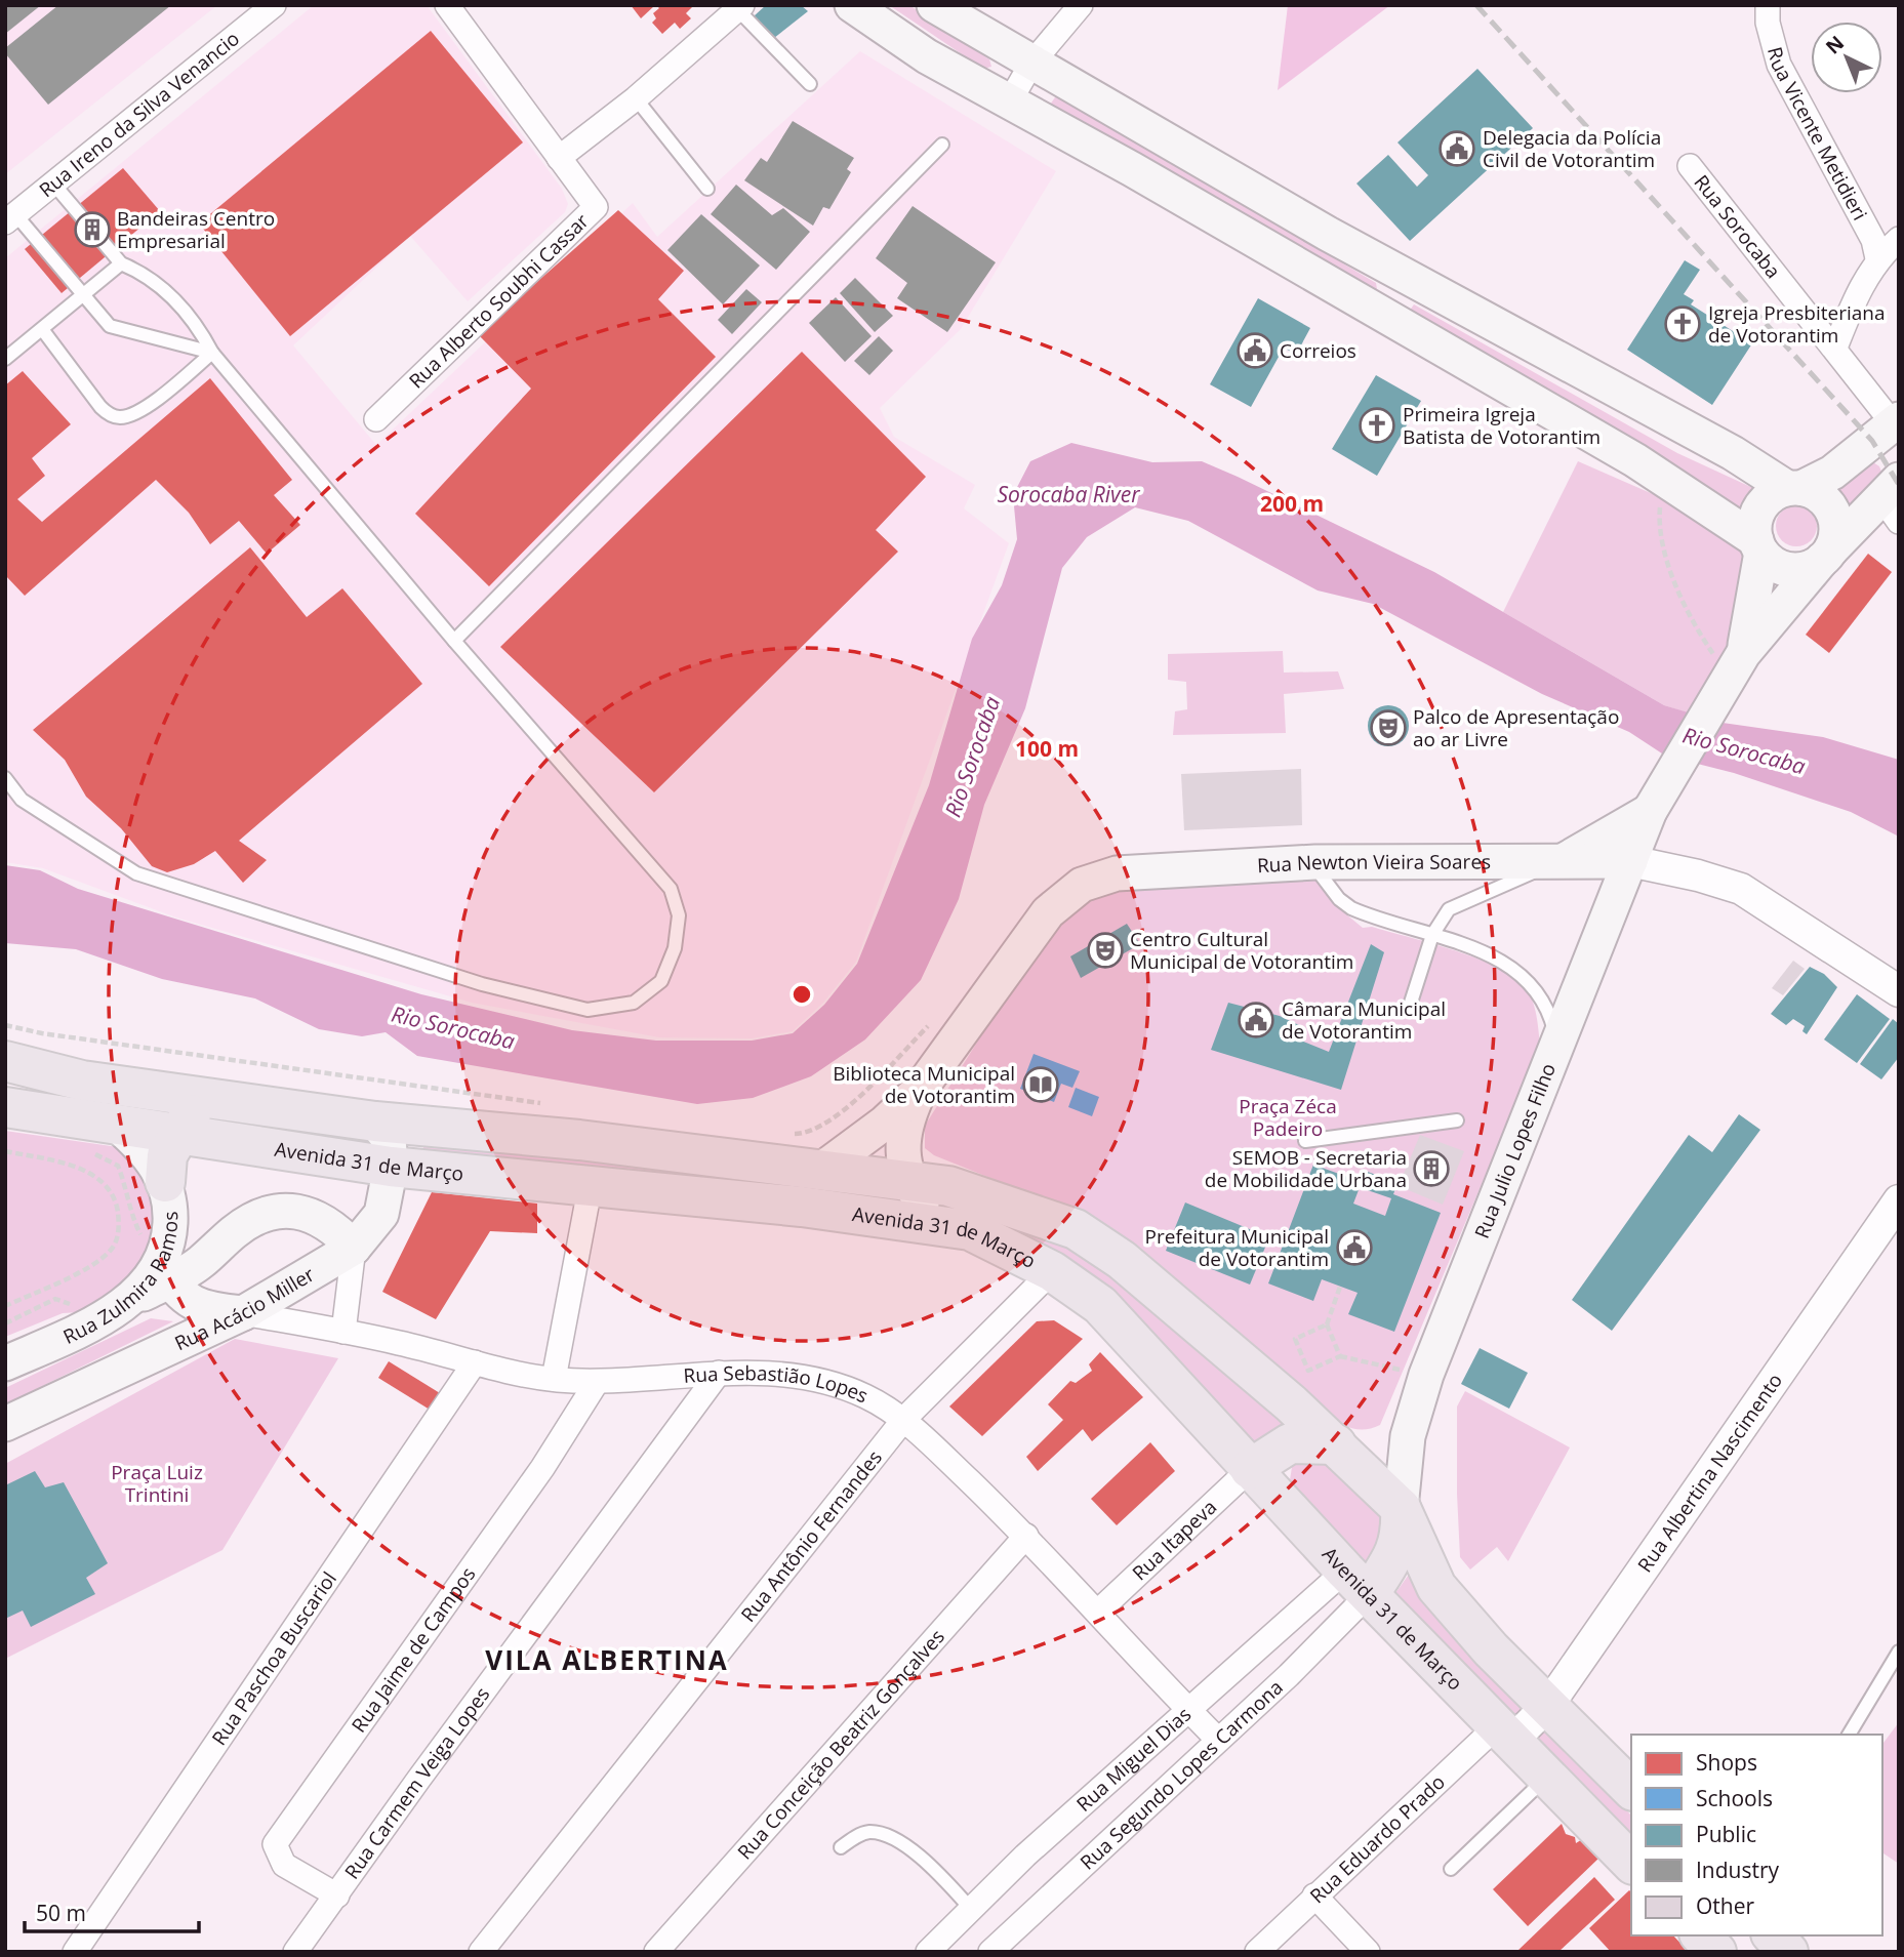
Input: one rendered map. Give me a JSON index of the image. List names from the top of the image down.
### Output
{
  "streets": {
    "highway": ["Avenida 31 de Março"],
    "main road": [
      "Rua Newton Vieira Soares",
      "Rua Julio Lopes Filho",
      "Rua Zulmira Ramos",
      "Rua Acácio Miller"
    ],
    "street": [
      "Rua Ireno da Silva Venancio",
      "Rua Vicente Metidieri",
      "Rua Sorocaba",
      "Rua Alberto Soubhi Cassar",
      "Rua Sebastião Lopes",
      "Rua Albertina Nascimento",
      "Rua Antônio Fernandes",
      "Rua Itapeva",
      "Rua Jaime de Campos",
      "Rua Paschoa Buscariol",
      "Rua Conceição Beatriz Gonçalves",
      "Rua Miguel Dias",
      "Rua Segundo Lopes Carmona",
      "Rua Carmem Veiga Lopes",
      "Rua Eduardo Prado"
    ]
  },
  "crossings": [
    ["Rua Newton Vieira Soares", "Rua Julio Lopes Filho"],
    ["Rua Julio Lopes Filho", "Avenida 31 de Março"],
    ["Avenida 31 de Março", "Rua Zulmira Ramos"],
    ["Avenida 31 de Março", "Rua Acácio Miller"],
    ["Avenida 31 de Março", "Rua Albertina Nascimento"],
    ["Avenida 31 de Março", "Rua Antônio Fernandes"],
    ["Avenida 31 de Março", "Rua Itapeva"],
    ["Avenida 31 de Março", "Rua Miguel Dias"],
    ["Avenida 31 de Março", "Rua Segundo Lopes Carmona"],
    ["Avenida 31 de Março", "Rua Eduardo Prado"],
    ["Rua Zulmira Ramos", "Rua Acácio Miller"],
    ["Rua Acácio Miller", "Rua Sebastião Lopes"],
    ["Rua Sebastião Lopes", "Rua Antônio Fernandes"],
    ["Rua Sebastião Lopes", "Rua Itapeva"],
    ["Rua Sebastião Lopes", "Rua Jaime de Campos"],
    ["Rua Sebastião Lopes", "Rua Paschoa Buscariol"],
    ["Rua Sebastião Lopes", "Rua Conceição Beatriz Gonçalves"],
    ["Rua Sebastião Lopes", "Rua Miguel Dias"],
    ["Rua Sebastião Lopes", "Rua Segundo Lopes Carmona"],
    ["Rua Sebastião Lopes", "Rua Carmem Veiga Lopes"],
    ["Rua Albertina Nascimento", "Rua Eduardo Prado"],
    ["Rua Jaime de Campos", "Rua Carmem Veiga Lopes"],
    ["Rua Miguel Dias", "Rua Segundo Lopes Carmona"]
  ],
  "districts": ["VILA ALBERTINA"],
  "water": ["Sorocaba River", "Rio Sorocaba"],
  "parks": ["Praça Zéca Padeiro", "Praça Luiz Trintini"],
  "places": {
    "public building": [
      "Delegacia da Polícia Civil de Votorantim",
      "Correios",
      "Câmara Municipal de Votorantim",
      "Prefeitura Municipal de Votorantim"
    ],
    "building": ["Bandeiras Centro Empresarial", "SEMOB - Secretaria de Mobilidade Urbana"],
    "church": ["Igreja Presbiteriana de Votorantim", "Primeira Igreja Batista de Votorantim"],
    "theatre": ["Palco de Apresentação ao ar Livre", "Centro Cultural Municipal de Votorantim"],
    "library": ["Biblioteca Municipal de Votorantim"]
  },
  "legend": [
    "Shops",
    "Schools",
    "Public",
    "Industry",
    "Other"
  ],
  "scale_bar": "50 m",
  "north": "top left",
  "rings": ["200 m", "100 m"]
}
